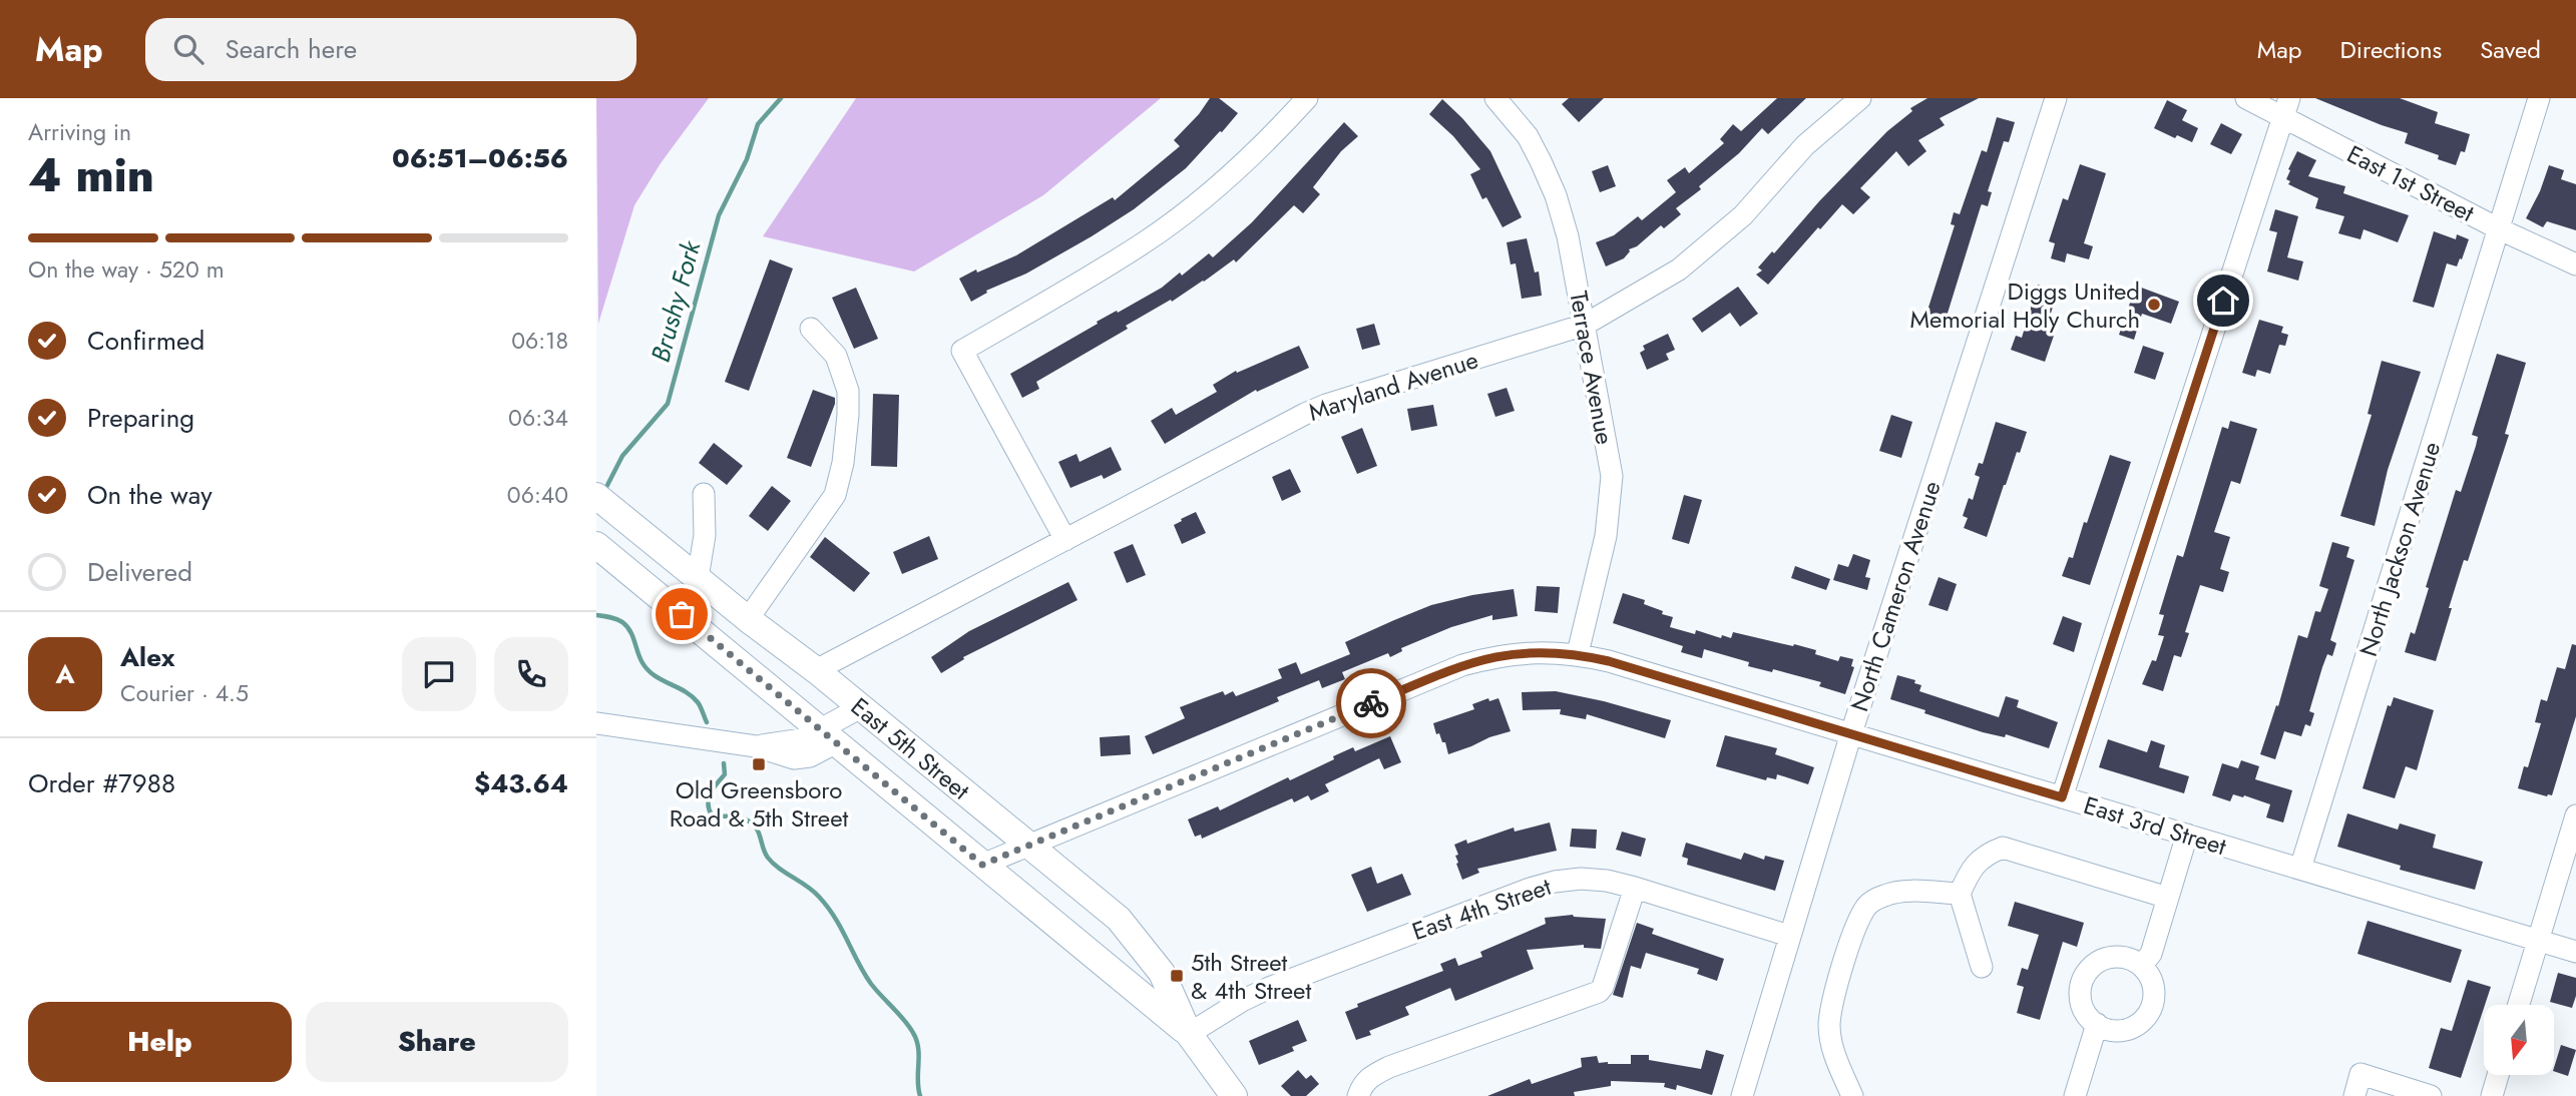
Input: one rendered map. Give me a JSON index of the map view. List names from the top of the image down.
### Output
{
  "streets": {
    "main road": ["East 5th Street"],
    "street": [
      "East 1st Street",
      "Terrace Avenue",
      "Maryland Avenue",
      "North Jackson Avenue",
      "North Cameron Avenue",
      "East 3rd Street",
      "East 4th Street"
    ]
  },
  "crossings": [
    ["East 1st Street", "North Jackson Avenue"],
    ["Terrace Avenue", "Maryland Avenue"],
    ["Terrace Avenue", "East 3rd Street"],
    ["Maryland Avenue", "East 5th Street"],
    ["North Jackson Avenue", "East 3rd Street"],
    ["North Cameron Avenue", "East 3rd Street"],
    ["North Cameron Avenue", "East 4th Street"],
    ["East 5th Street", "East 3rd Street"],
    ["East 5th Street", "East 4th Street"]
  ],
  "water": ["Brushy Fork"],
  "places": {
    "other": ["Diggs United Memorial Holy Church"],
    "transit": ["Old Greensboro Road & 5th Street", "5th Street & 4th Street"]
  },
  "north": "bottom",
  "page": {
    "header": "Map",
    "search": "Search here",
    "nav": ["Map", "Directions", "Saved"],
    "heading": ["4 min", "Arriving in", "06:51–06:56"],
    "panel": [
      "Alex",
      "Courier · 4.5",
      "Order #7988",
      "$43.64"
    ],
    "bar": "On the way · 520 m",
    "list": [
      ["Confirmed", "06:18"],
      ["Preparing", "06:34"],
      ["On the way", "06:40"],
      "Delivered"
    ],
    "round": "A",
    "buttons": ["Help", "Share"]
  }
}
